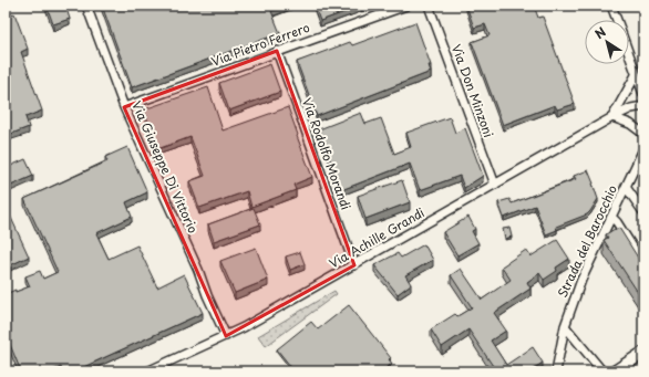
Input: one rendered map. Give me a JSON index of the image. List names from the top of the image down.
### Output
{
  "streets": {
    "street": [
      "Via Pietro Ferrero",
      "Via Don Minzoni",
      "Via Rodolfo Morandi",
      "Via Giuseppe Di Vittorio",
      "Via Achille Grandi",
      "Strada del Barocchio"
    ]
  },
  "crossings": [
    ["Via Pietro Ferrero", "Via Rodolfo Morandi"],
    ["Via Pietro Ferrero", "Via Giuseppe Di Vittorio"],
    ["Via Don Minzoni", "Via Achille Grandi"],
    ["Via Rodolfo Morandi", "Via Achille Grandi"],
    ["Via Giuseppe Di Vittorio", "Via Achille Grandi"]
  ],
  "north": "top left"
}
